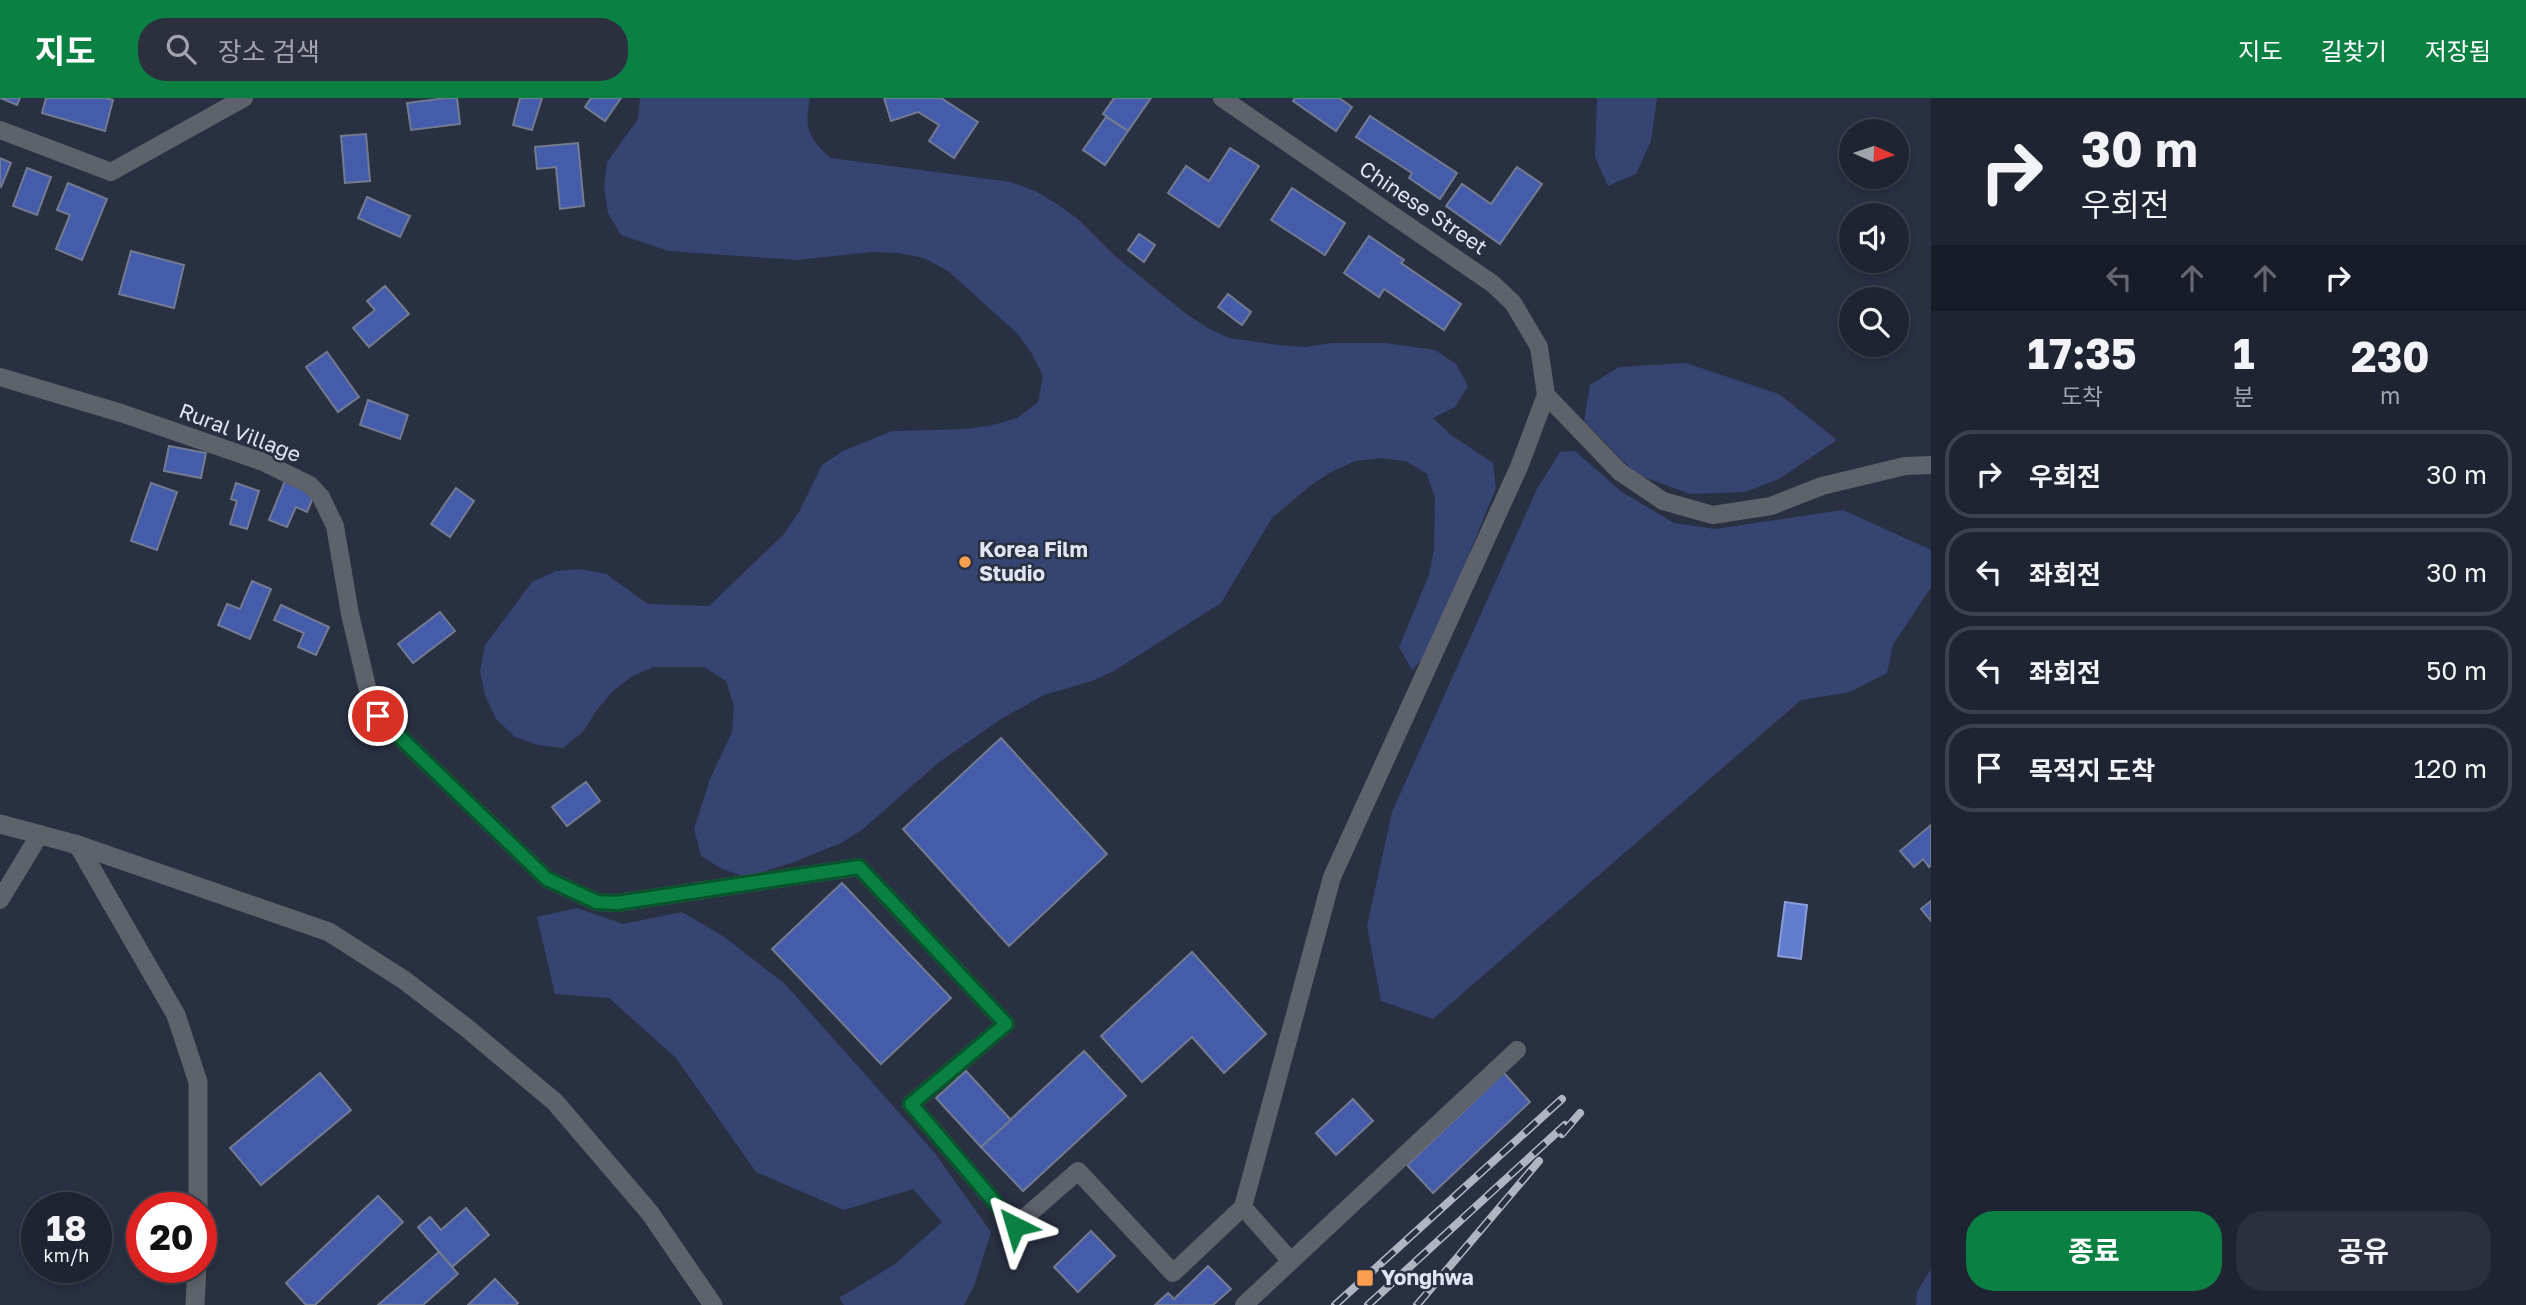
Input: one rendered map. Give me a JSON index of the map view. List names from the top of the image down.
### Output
{
  "streets": {
    "lane": ["Chinese Street", "Rural Village"]
  },
  "places": {
    "other": ["Korea Film Studio"],
    "transit": ["Yonghwa"]
  },
  "north": "right",
  "page": {
    "header": "지도",
    "search": "장소 검색",
    "nav": ["지도", "길찾기", "저장됨"],
    "turn": ["30 m", "우회전"],
    "eta": [
      "17:35",
      "도착",
      "1",
      "분",
      "230",
      "m"
    ],
    "list": [
      {
        "name": "우회전",
        "value": "30 m"
      },
      {
        "name": "좌회전",
        "value": "30 m"
      },
      {
        "name": "좌회전",
        "value": "50 m"
      },
      {
        "name": "목적지 도착",
        "value": "120 m"
      }
    ],
    "speed": "18 km/h",
    "limit": "20",
    "buttons": ["종료", "공유"]
  }
}
